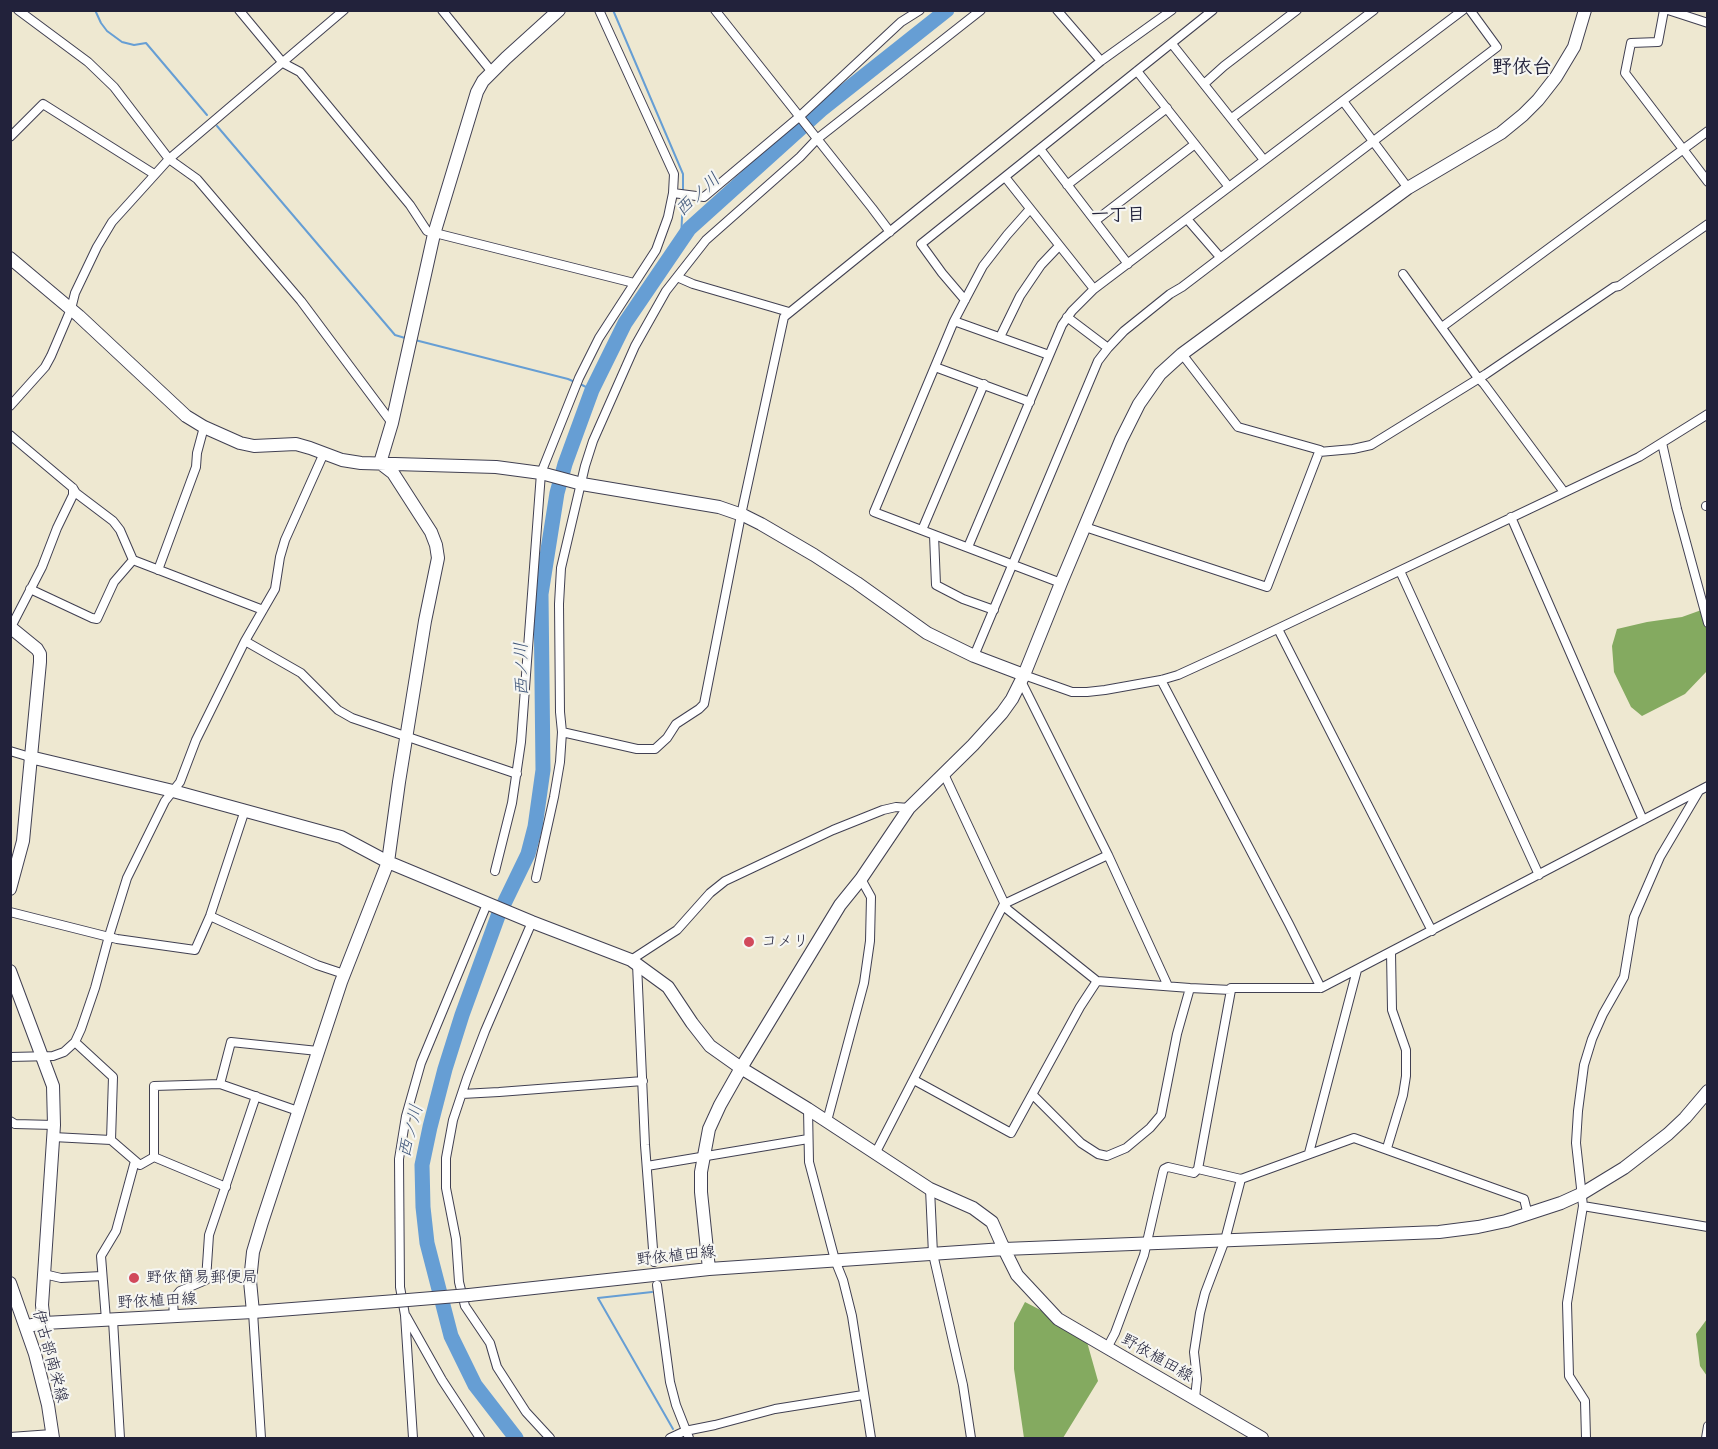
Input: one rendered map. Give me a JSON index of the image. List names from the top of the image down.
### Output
{
  "streets": {
    "street": ["野依植田線", "伊古部南栄線"]
  },
  "crossings": [
    ["野依植田線", "伊古部南栄線"]
  ],
  "districts": ["野依台", "一丁目"],
  "water": ["西ノ川"],
  "places": ["コメリ", "野依簡易郵便局"]
}
